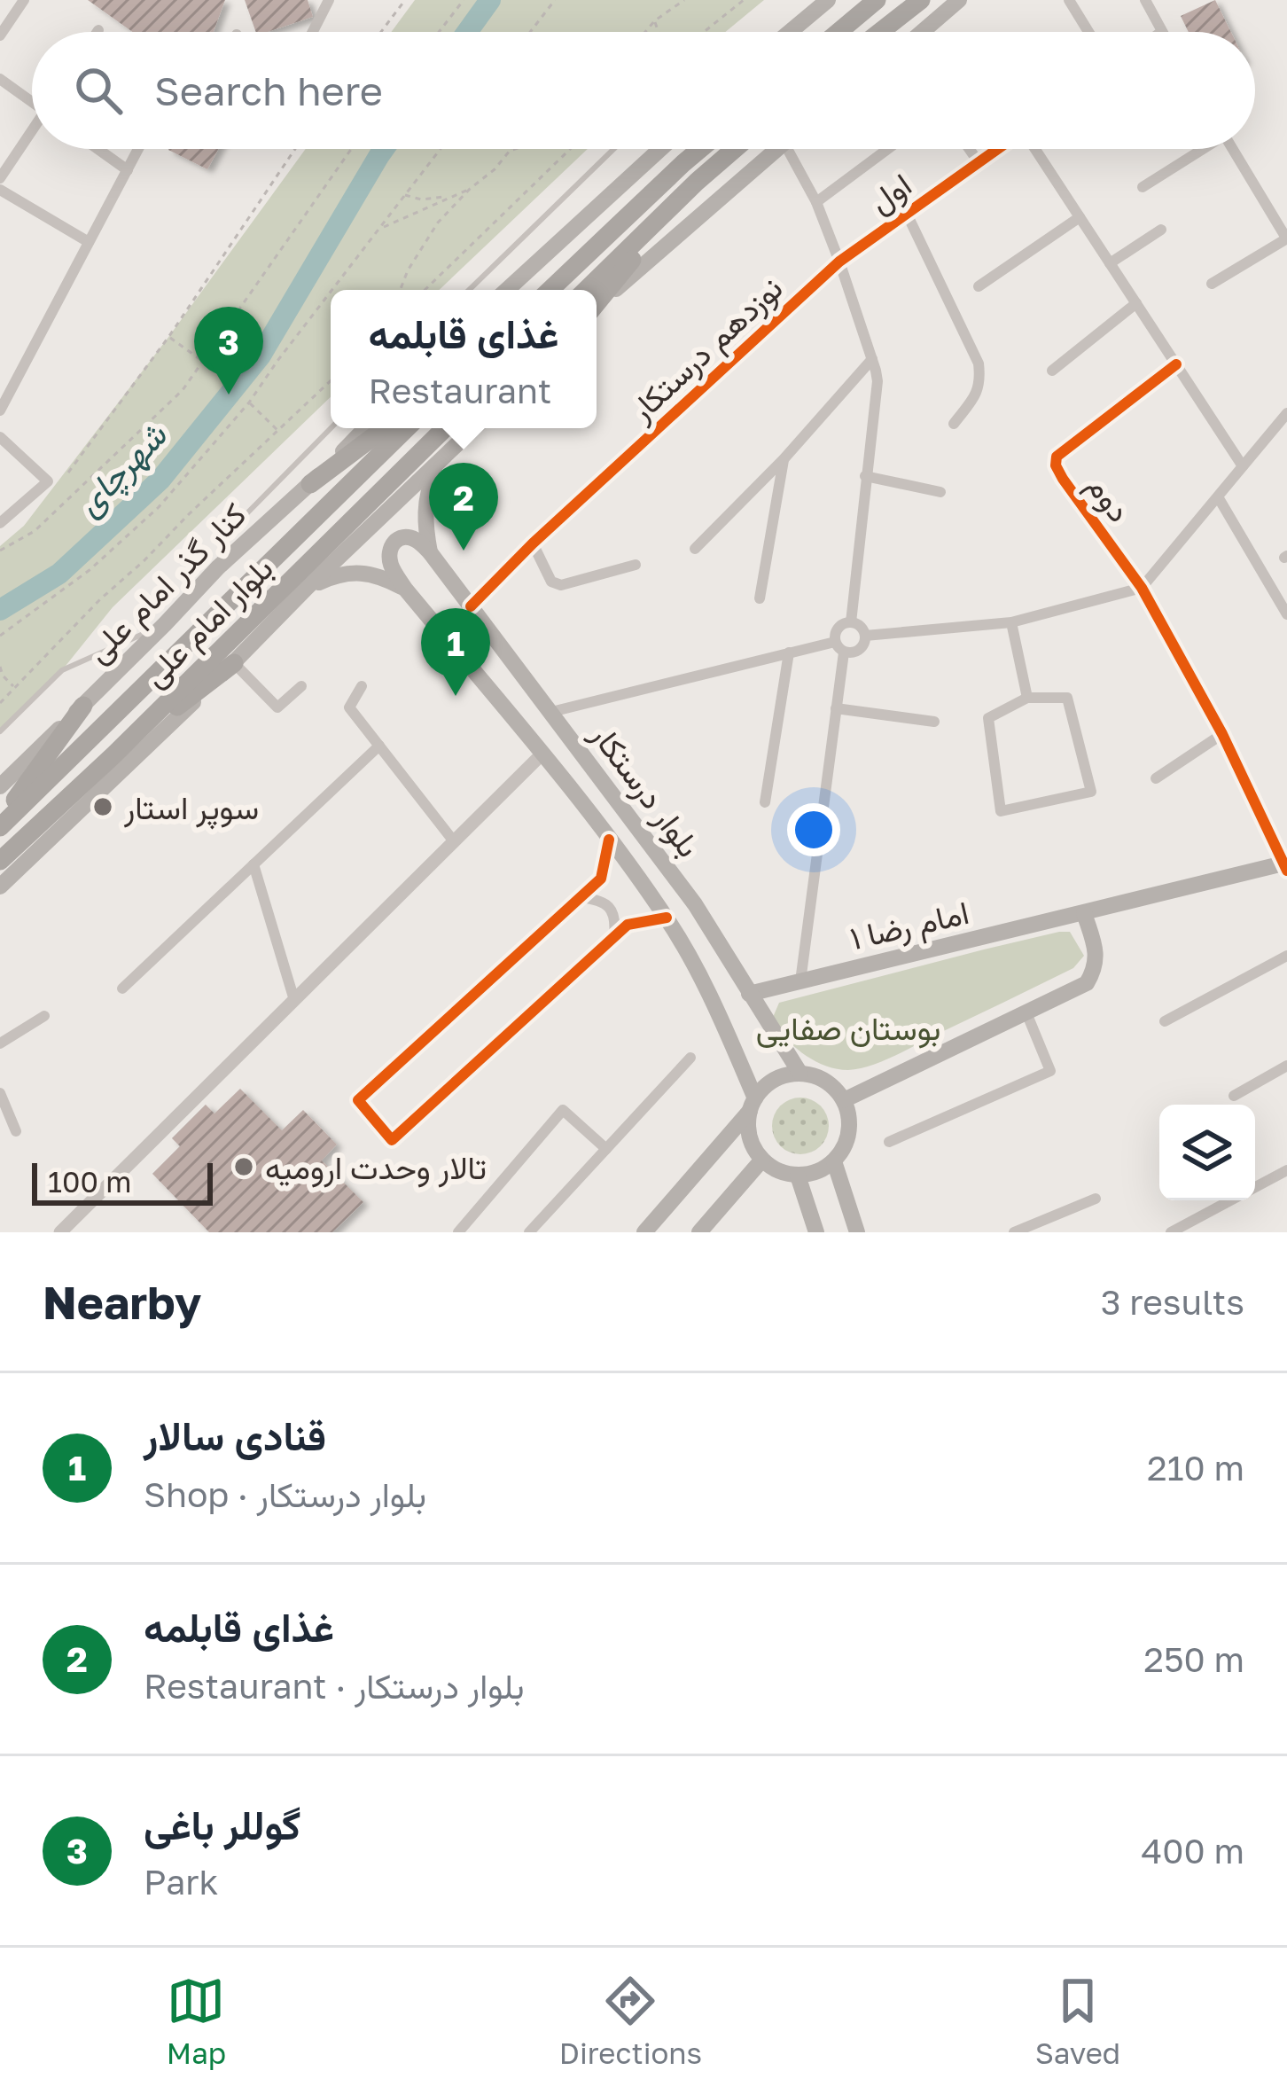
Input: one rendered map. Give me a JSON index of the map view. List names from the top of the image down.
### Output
{
  "streets": {
    "highway": ["بلوار امام علی"],
    "main road": ["کنار گذر امام علی", "بلوار درستکار", "امام رضا ۱"],
    "street": ["اول", "نوزدهم درستکار", "دوم"]
  },
  "crossings": [
    ["اول", "نوزدهم درستکار"],
    ["نوزدهم درستکار", "بلوار درستکار"],
    ["بلوار درستکار", "امام رضا ۱"]
  ],
  "water": ["شهرچای"],
  "parks": ["بوستان صفایی"],
  "places": ["سوپر استار", "تالار وحدت ارومیه"],
  "scale_bar": "100 m",
  "page": {
    "search": "Search here",
    "popup": ["غذای قابلمه", "Restaurant"],
    "pins": ["3", "2", "1"],
    "scale": "100 m",
    "heading": ["Nearby", "3 results"],
    "list": [
      {
        "mark": "1",
        "name": "قنادی سالار",
        "note": "Shop · بلوار درستکار",
        "value": "210 m"
      },
      {
        "mark": "2",
        "name": "غذای قابلمه",
        "note": "Restaurant · بلوار درستکار",
        "value": "250 m"
      },
      {
        "mark": "3",
        "name": "گوللر باغی",
        "note": "Park",
        "value": "400 m"
      }
    ],
    "nav": ["Map", "Directions", "Saved"]
  }
}
